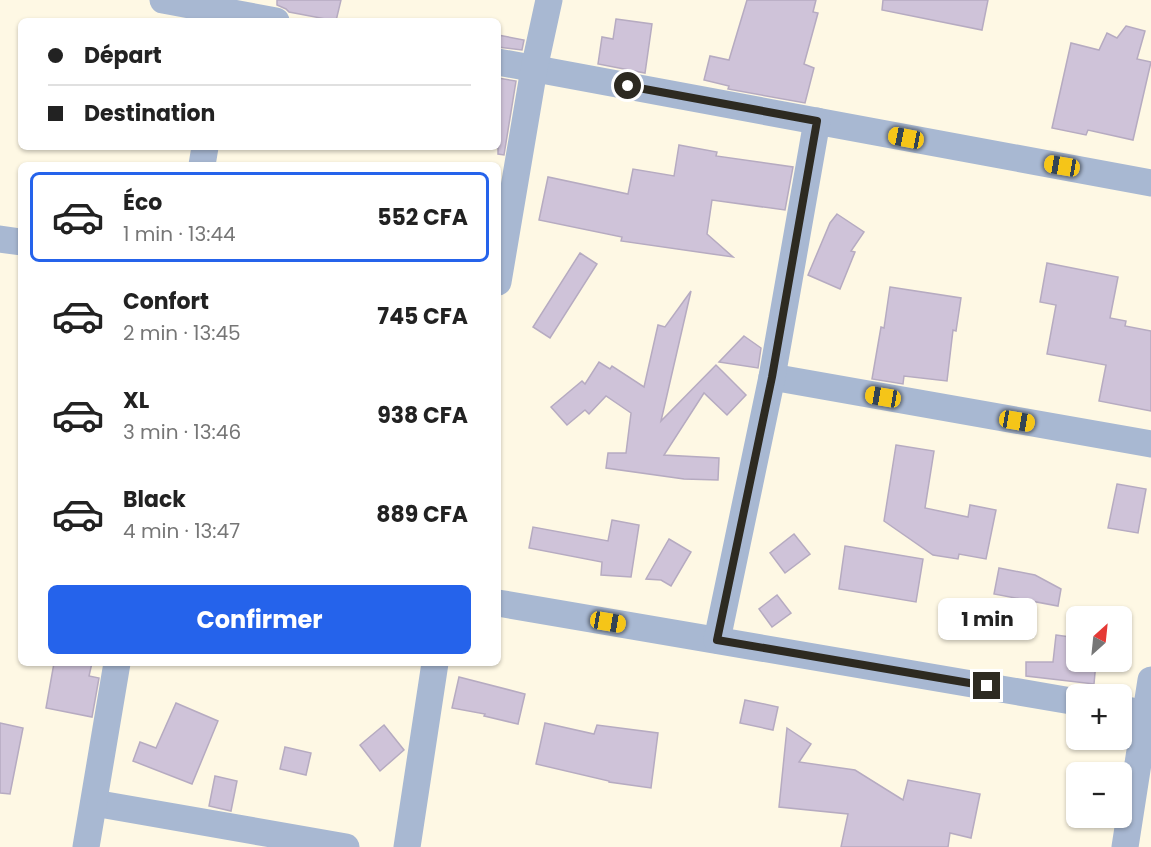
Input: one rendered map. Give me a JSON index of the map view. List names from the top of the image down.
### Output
{
  "north": "top right",
  "page": {
    "banner": ["Départ", "Destination"],
    "list": [
      {
        "name": "Éco",
        "note": "1 min · 13:44",
        "value": "552 CFA"
      },
      {
        "name": "Confort",
        "note": "2 min · 13:45",
        "value": "745 CFA"
      },
      {
        "name": "XL",
        "note": "3 min · 13:46",
        "value": "938 CFA"
      },
      {
        "name": "Black",
        "note": "4 min · 13:47",
        "value": "889 CFA"
      }
    ],
    "buttons": "Confirmer",
    "bubble": "1 min",
    "map_buttons": ["+", "−"]
  }
}
